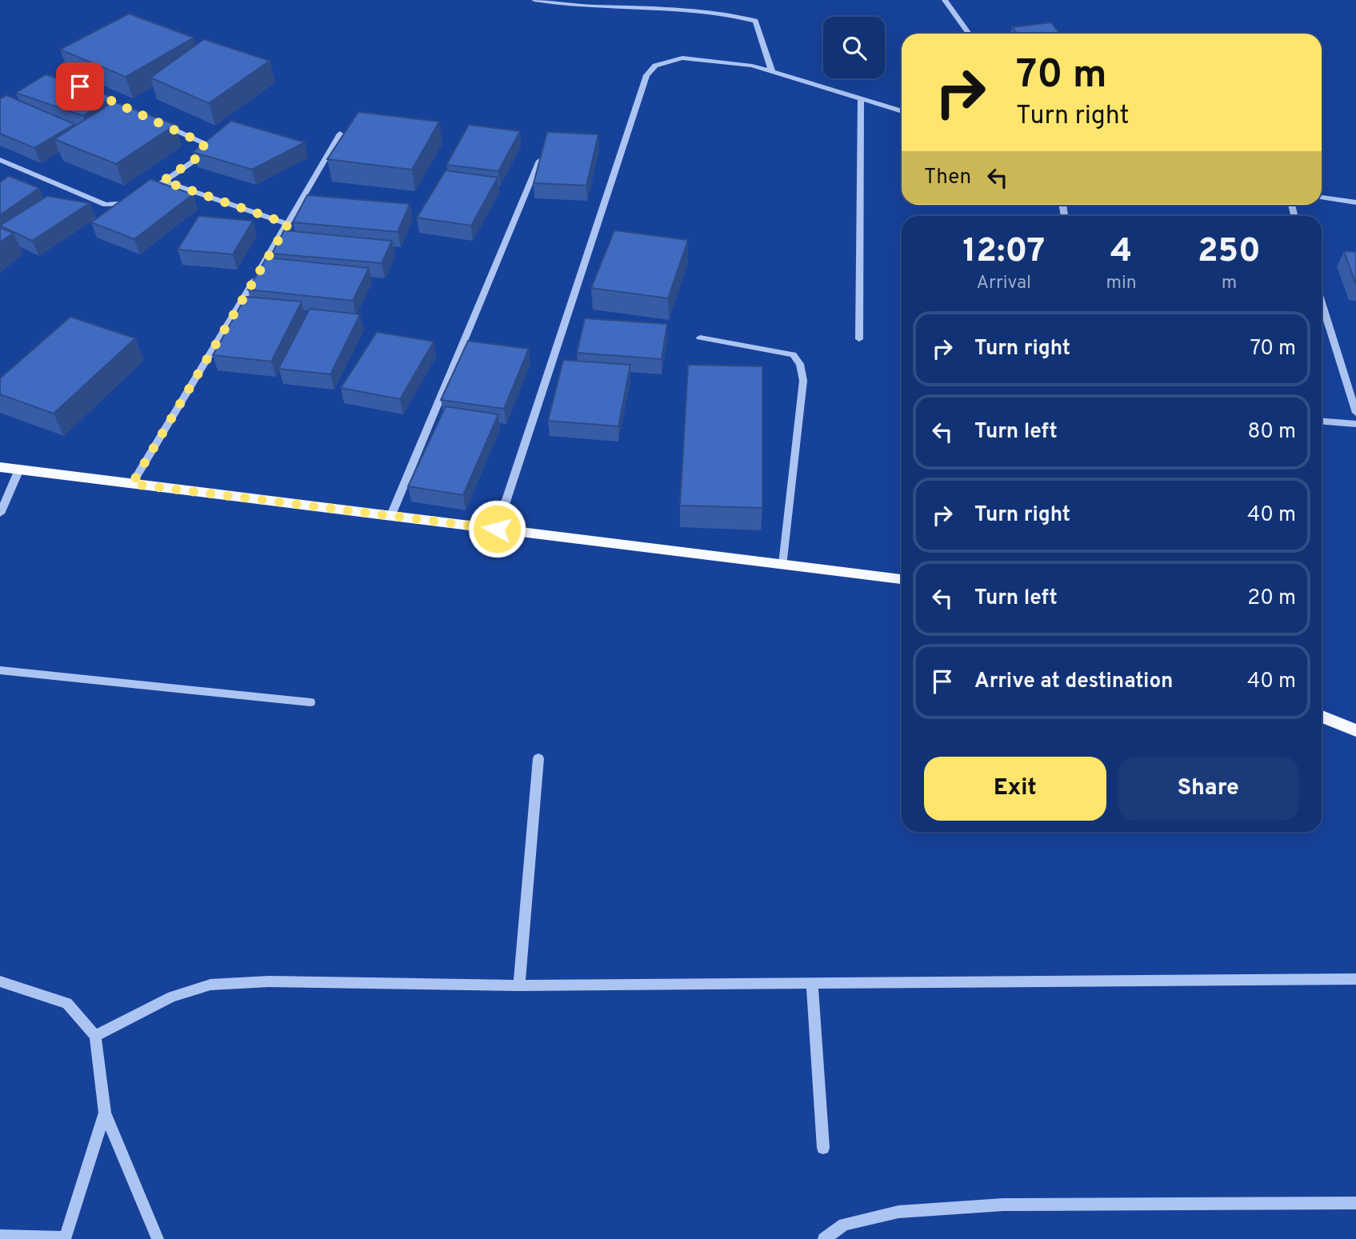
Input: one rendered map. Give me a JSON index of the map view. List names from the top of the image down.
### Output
{
  "page": {
    "turn": ["70 m", "Turn right"],
    "then": "Then",
    "eta": [
      "12:07",
      "Arrival",
      "4",
      "min",
      "250",
      "m"
    ],
    "list": [
      {
        "name": "Turn right",
        "value": "70 m"
      },
      {
        "name": "Turn left",
        "value": "80 m"
      },
      {
        "name": "Turn right",
        "value": "40 m"
      },
      {
        "name": "Turn left",
        "value": "20 m"
      },
      {
        "name": "Arrive at destination",
        "value": "40 m"
      }
    ],
    "buttons": ["Exit", "Share"]
  }
}
